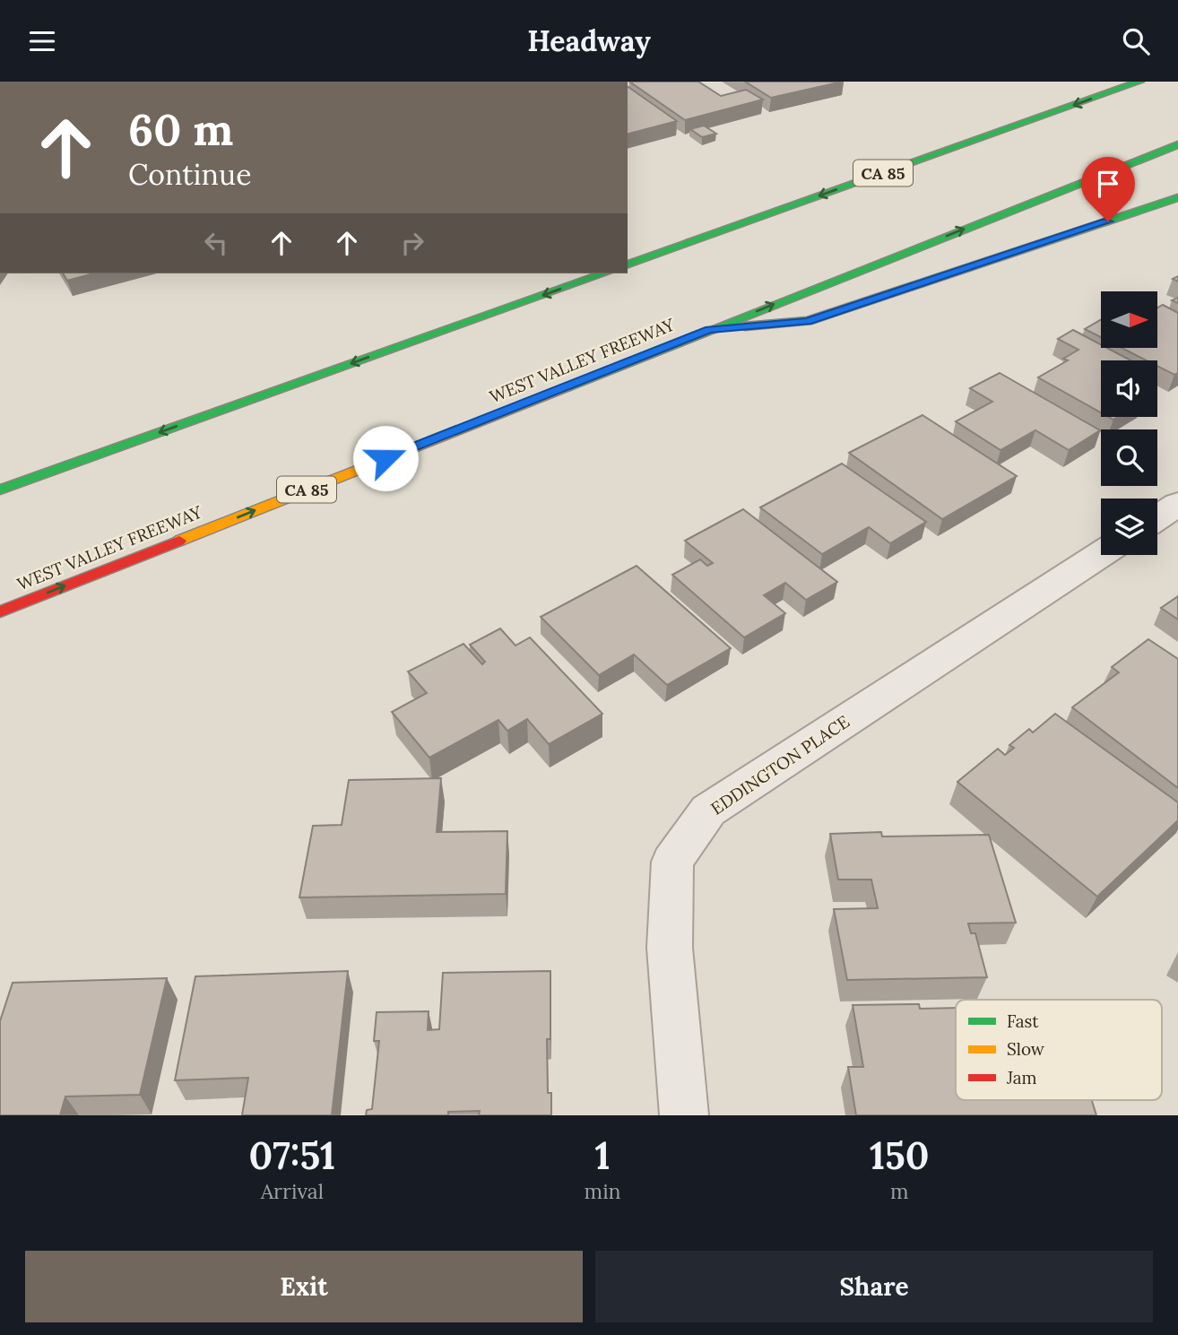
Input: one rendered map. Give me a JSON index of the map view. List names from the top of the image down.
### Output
{
  "streets": {
    "highway": ["CA 85", "WEST VALLEY FREEWAY"],
    "street": ["EDDINGTON PLACE"]
  },
  "legend": ["Fast", "Slow", "Jam"],
  "north": "right",
  "page": {
    "header": "Headway",
    "turn": ["60 m", "Continue"],
    "eta": [
      "07:51",
      "Arrival",
      "1",
      "min",
      "150",
      "m"
    ],
    "buttons": ["Exit", "Share"]
  }
}
